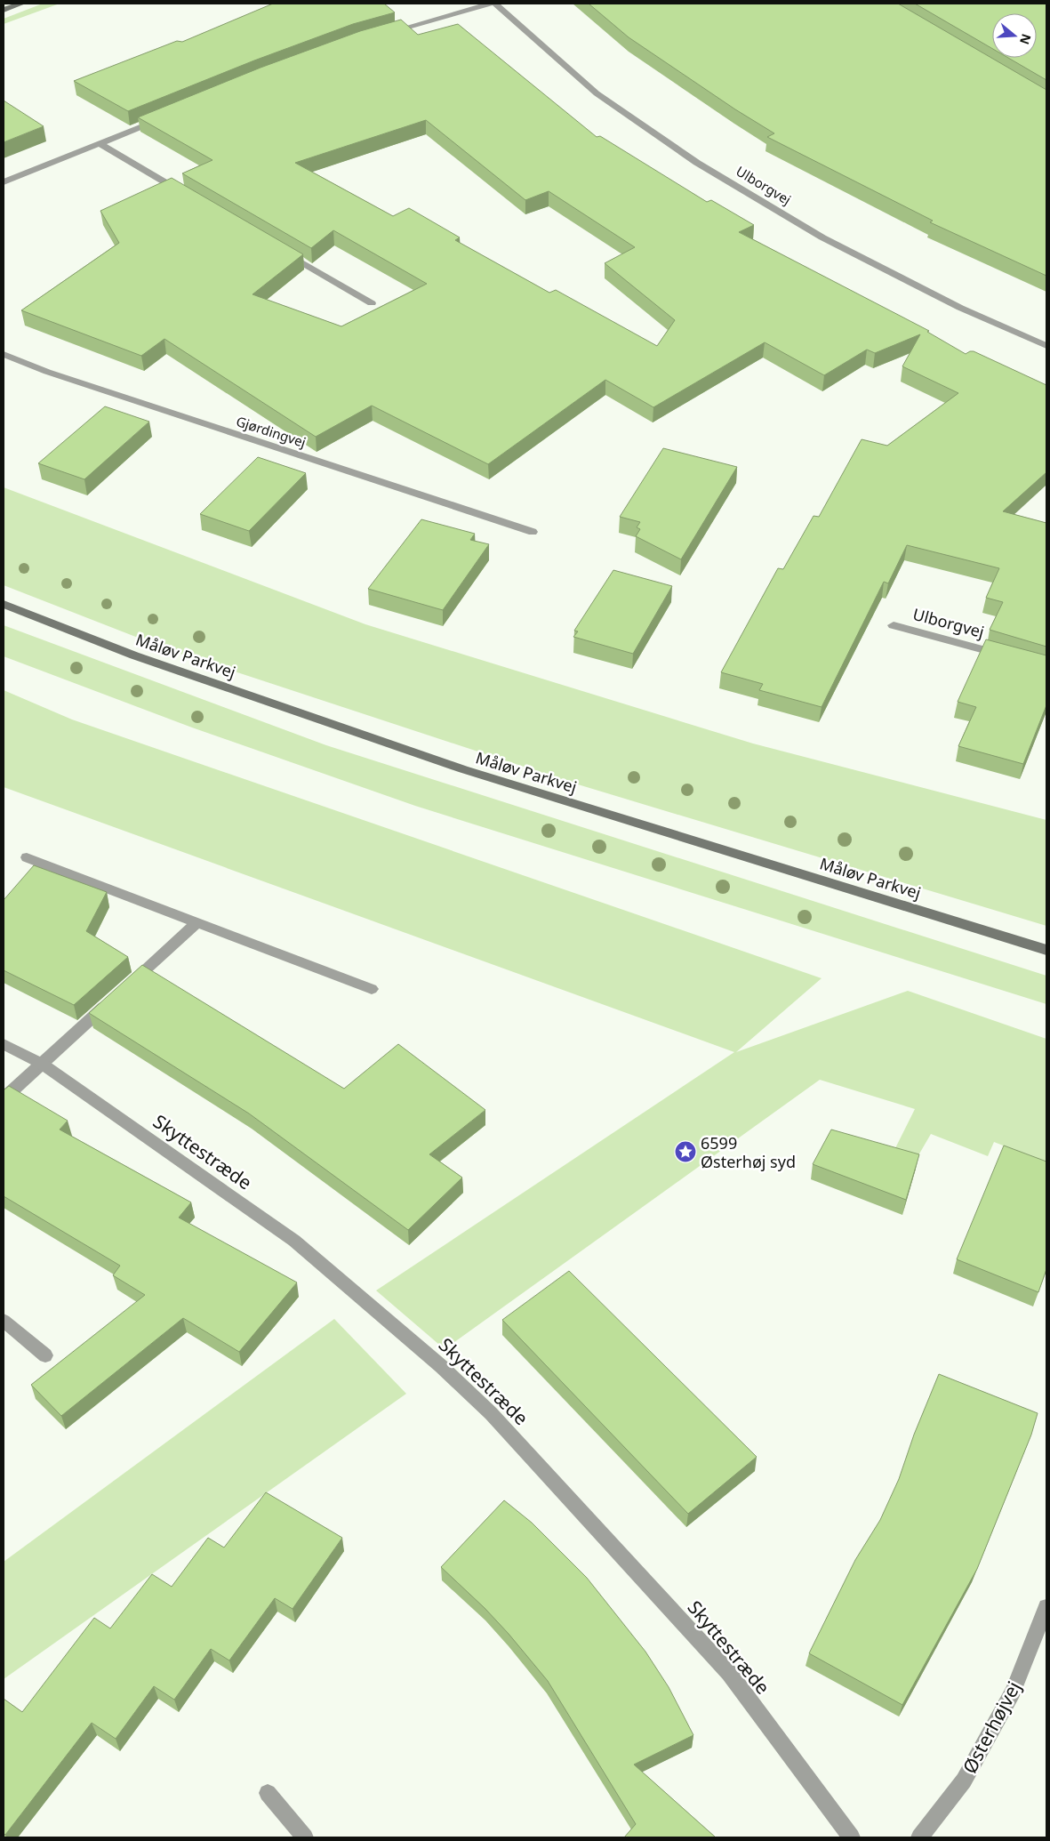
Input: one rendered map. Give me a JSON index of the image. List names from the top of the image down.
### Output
{
  "streets": {
    "street": [
      "Ulborgvej",
      "Gjørdingvej",
      "Måløv Parkvej",
      "Skyttestræde",
      "Østerhøjvej"
    ]
  },
  "places": {
    "place": ["6599 Østerhøj syd"]
  },
  "north": "right"
}
